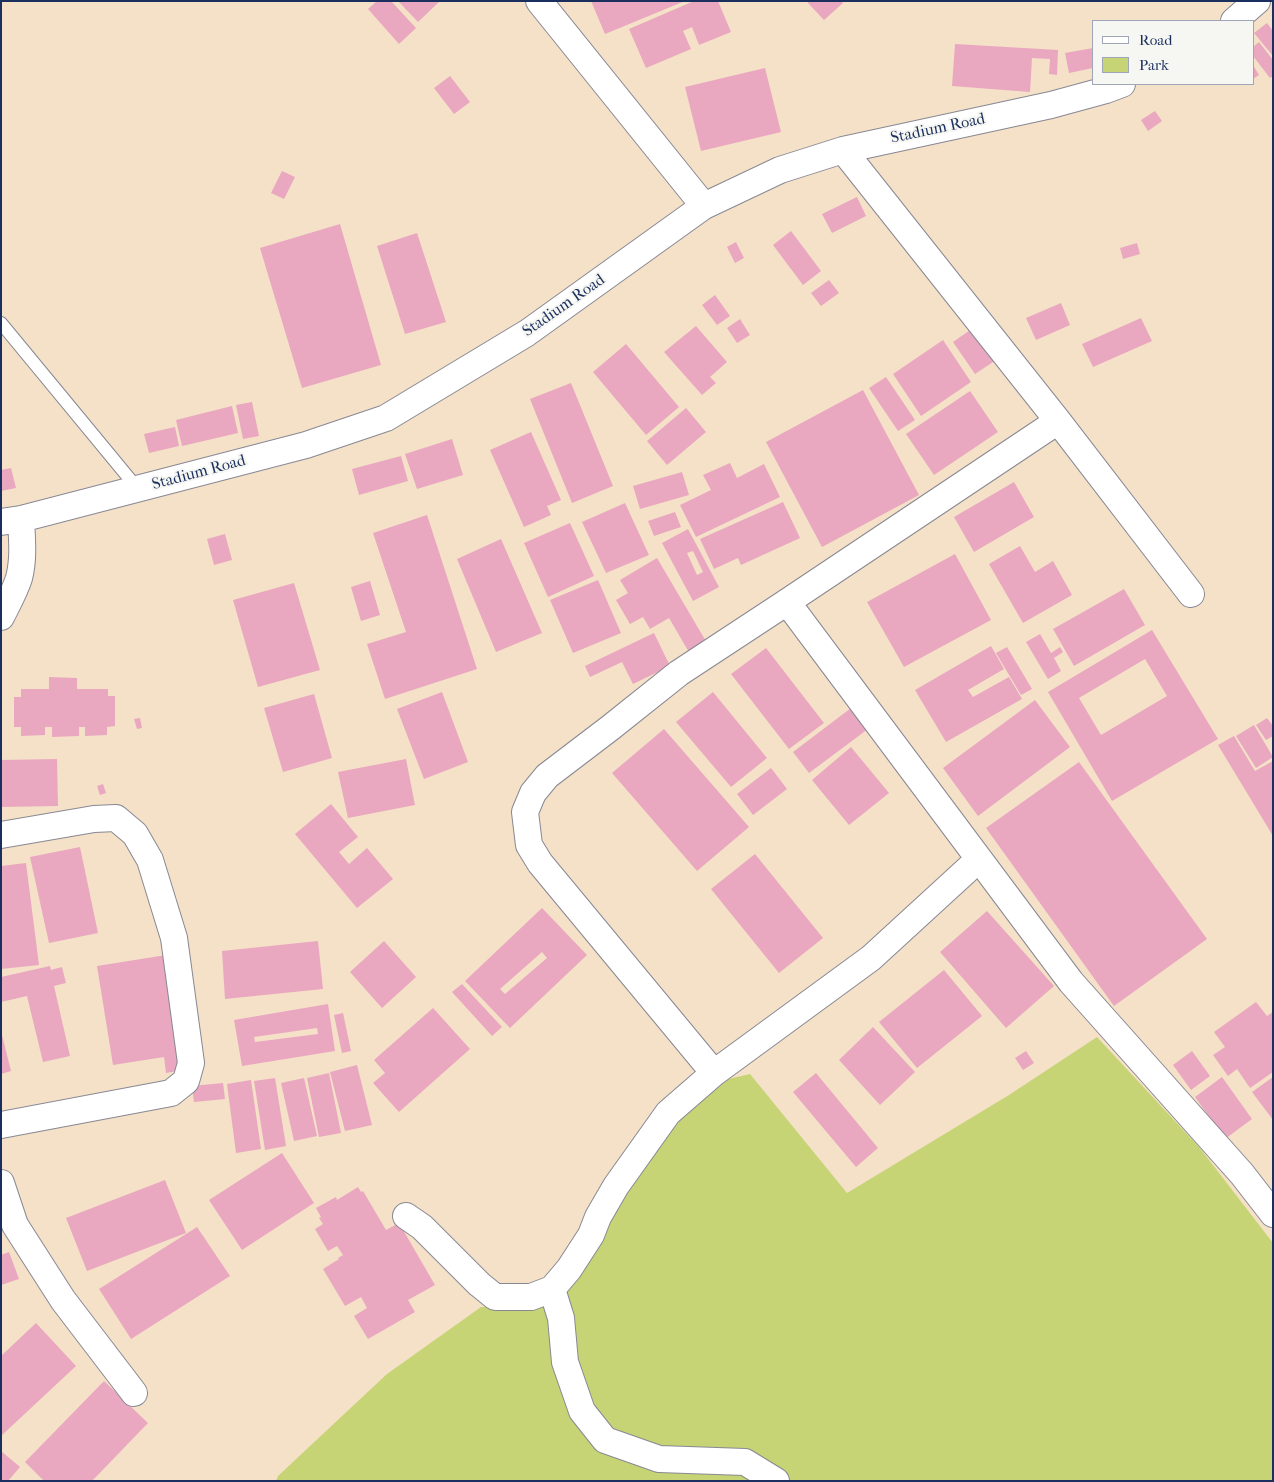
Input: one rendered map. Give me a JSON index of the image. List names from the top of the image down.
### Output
{
  "streets": {
    "street": ["Stadium Road"]
  },
  "legend": ["Road", "Park"]
}
